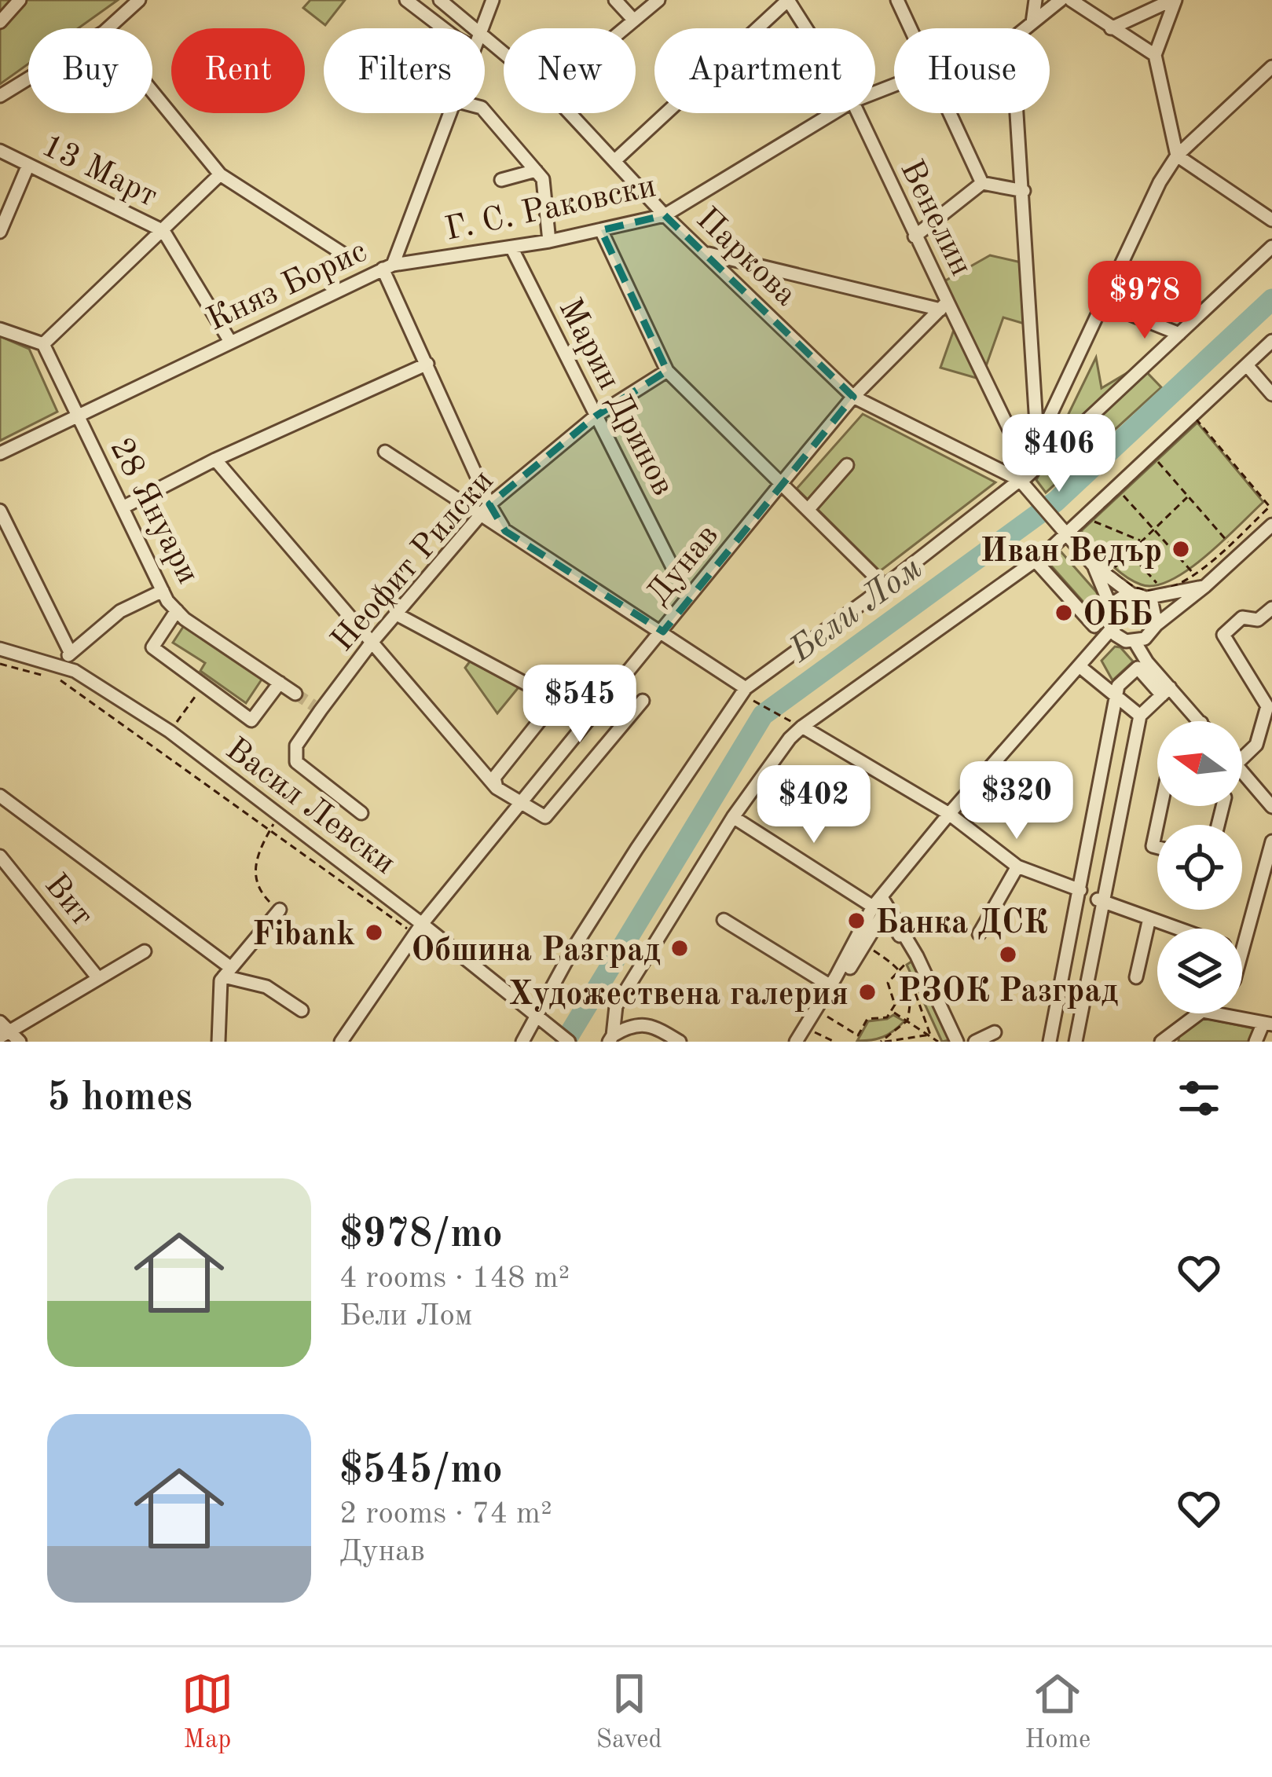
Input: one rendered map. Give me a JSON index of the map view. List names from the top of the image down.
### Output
{
  "streets": {
    "street": [
      "13 Март",
      "Г. С. Раковски",
      "Венелин",
      "Паркова",
      "Княз Борис",
      "Марин Дринов",
      "28 Януари",
      "Неофит Рилски",
      "Дунав",
      "Васил Левски",
      "Вит"
    ]
  },
  "crossings": [
    ["13 Март", "Княз Борис"],
    ["Г. С. Раковски", "Паркова"],
    ["Г. С. Раковски", "Княз Борис"],
    ["Г. С. Раковски", "Марин Дринов"],
    ["Венелин", "Дунав"],
    ["Паркова", "Дунав"],
    ["Княз Борис", "28 Януари"],
    ["Марин Дринов", "Неофит Рилски"],
    ["Дунав", "Васил Левски"]
  ],
  "water": ["Бели Лом"],
  "places": [
    "Иван Ведър",
    "ОББ",
    "Банка ДСК",
    "Fibank",
    "Обшина Разград",
    "РЗОК Разград",
    "Художествена галерия"
  ],
  "north": "left",
  "page": {
    "chip": [
      "Buy",
      "Rent",
      "Filters",
      "New",
      "Apartment",
      "House"
    ],
    "price": [
      "$978",
      "$406",
      "$545",
      "$320",
      "$402"
    ],
    "heading": "5 homes",
    "list": [
      {
        "name": "$978/mo",
        "note": "4 rooms · 148 m² · Бели Лом"
      },
      {
        "name": "$545/mo",
        "note": "2 rooms · 74 m² · Дунав"
      }
    ],
    "tabs": ["Map", "Saved", "Home"]
  }
}
